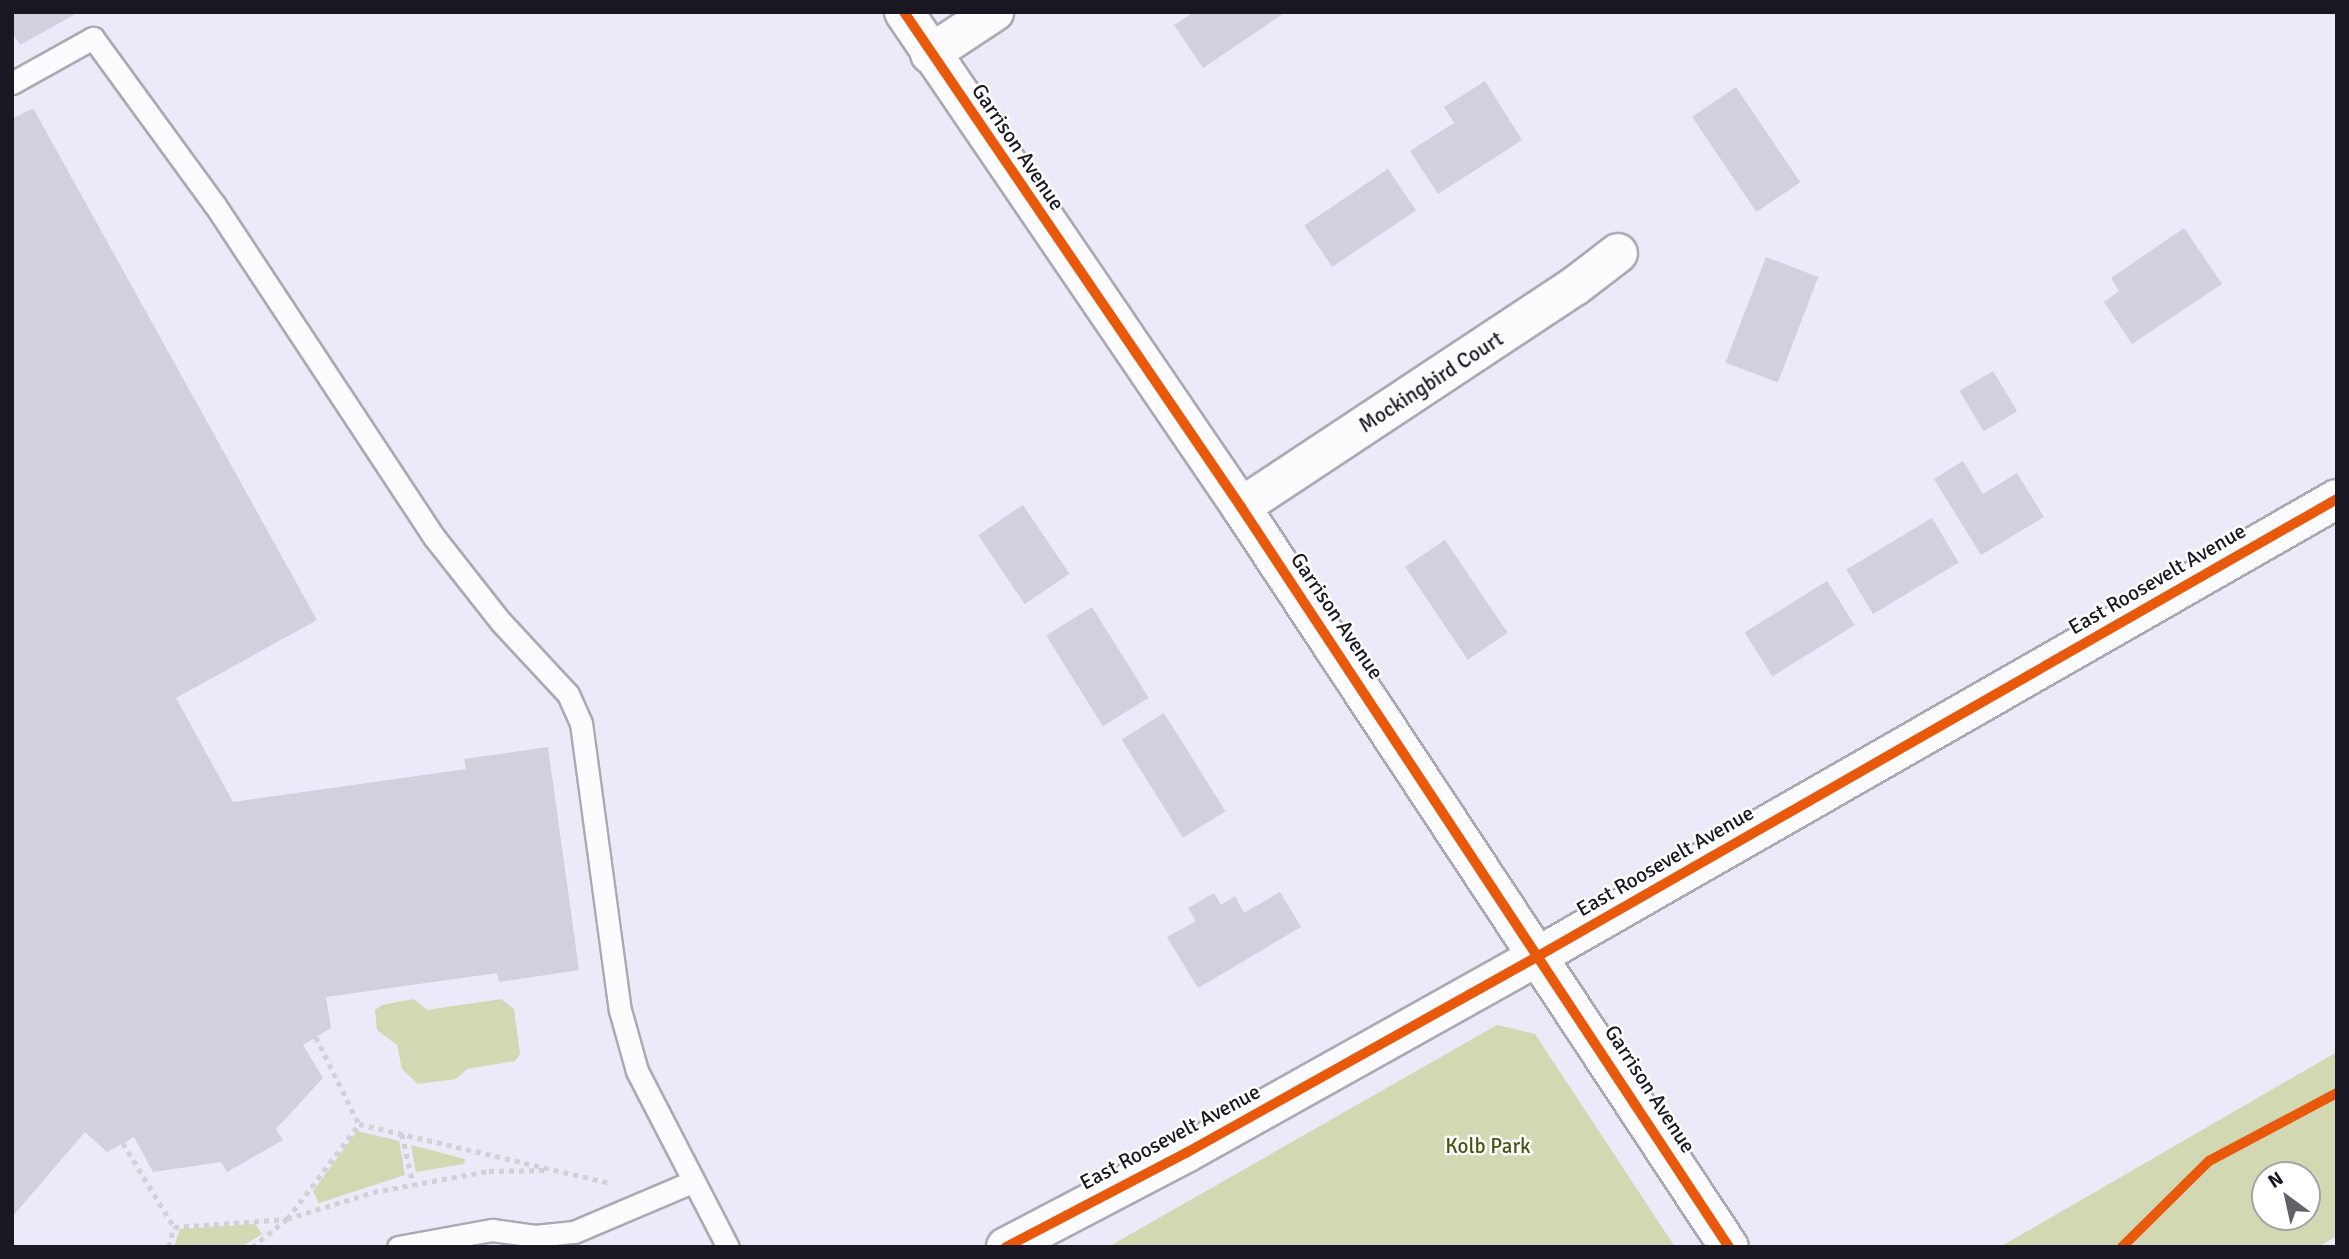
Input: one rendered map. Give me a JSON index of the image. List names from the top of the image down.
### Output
{
  "streets": {
    "street": ["Garrison Avenue", "Mockingbird Court", "East Roosevelt Avenue"]
  },
  "crossings": [
    ["Garrison Avenue", "Mockingbird Court"],
    ["Garrison Avenue", "East Roosevelt Avenue"]
  ],
  "parks": ["Kolb Park"],
  "north": "top left"
}
